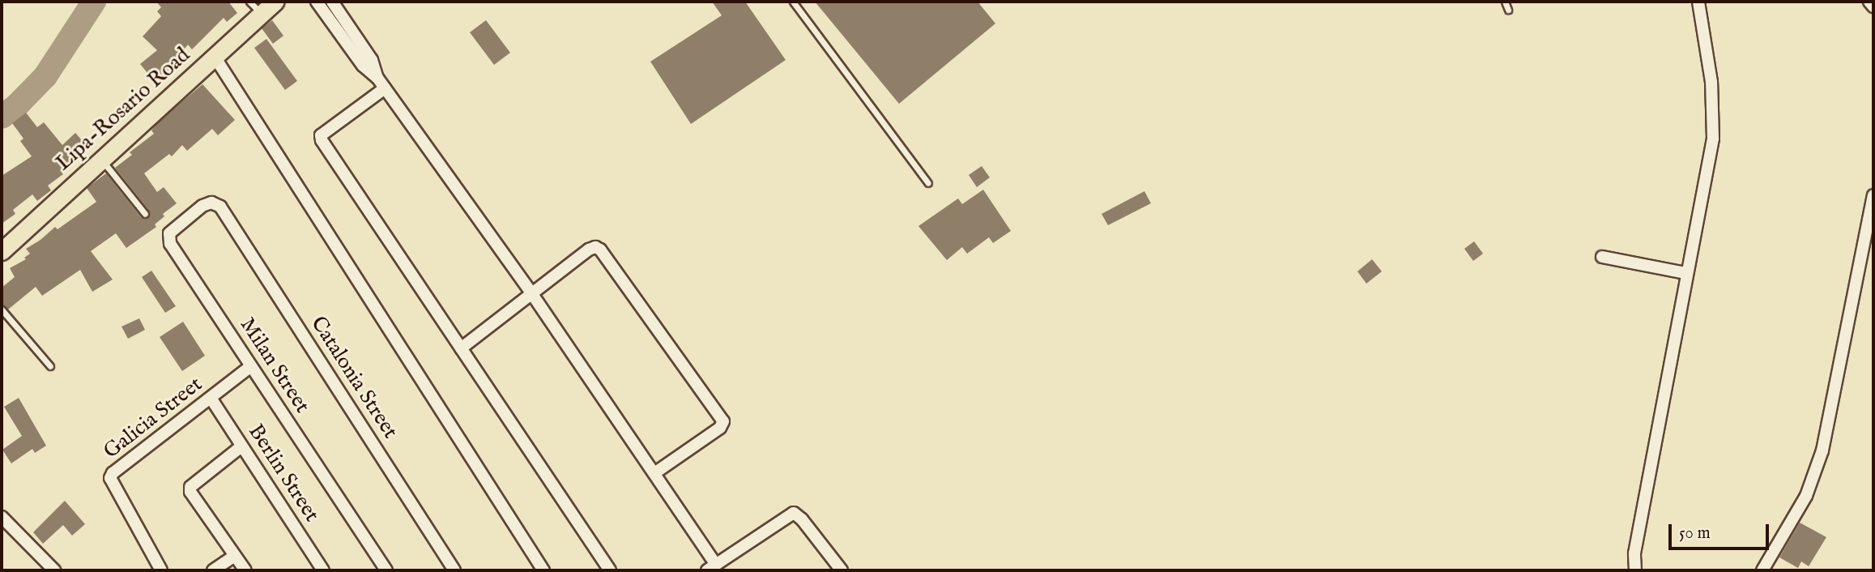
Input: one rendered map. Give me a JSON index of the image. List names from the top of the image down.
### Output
{
  "streets": {
    "main road": ["Lipa-Rosario Road"],
    "street": [
      "Milan Street",
      "Catalonia Street",
      "Galicia Street",
      "Berlin Street"
    ]
  },
  "crossings": [
    ["Milan Street", "Catalonia Street"],
    ["Milan Street", "Galicia Street"],
    ["Galicia Street", "Berlin Street"]
  ],
  "scale_bar": "50 m"
}
